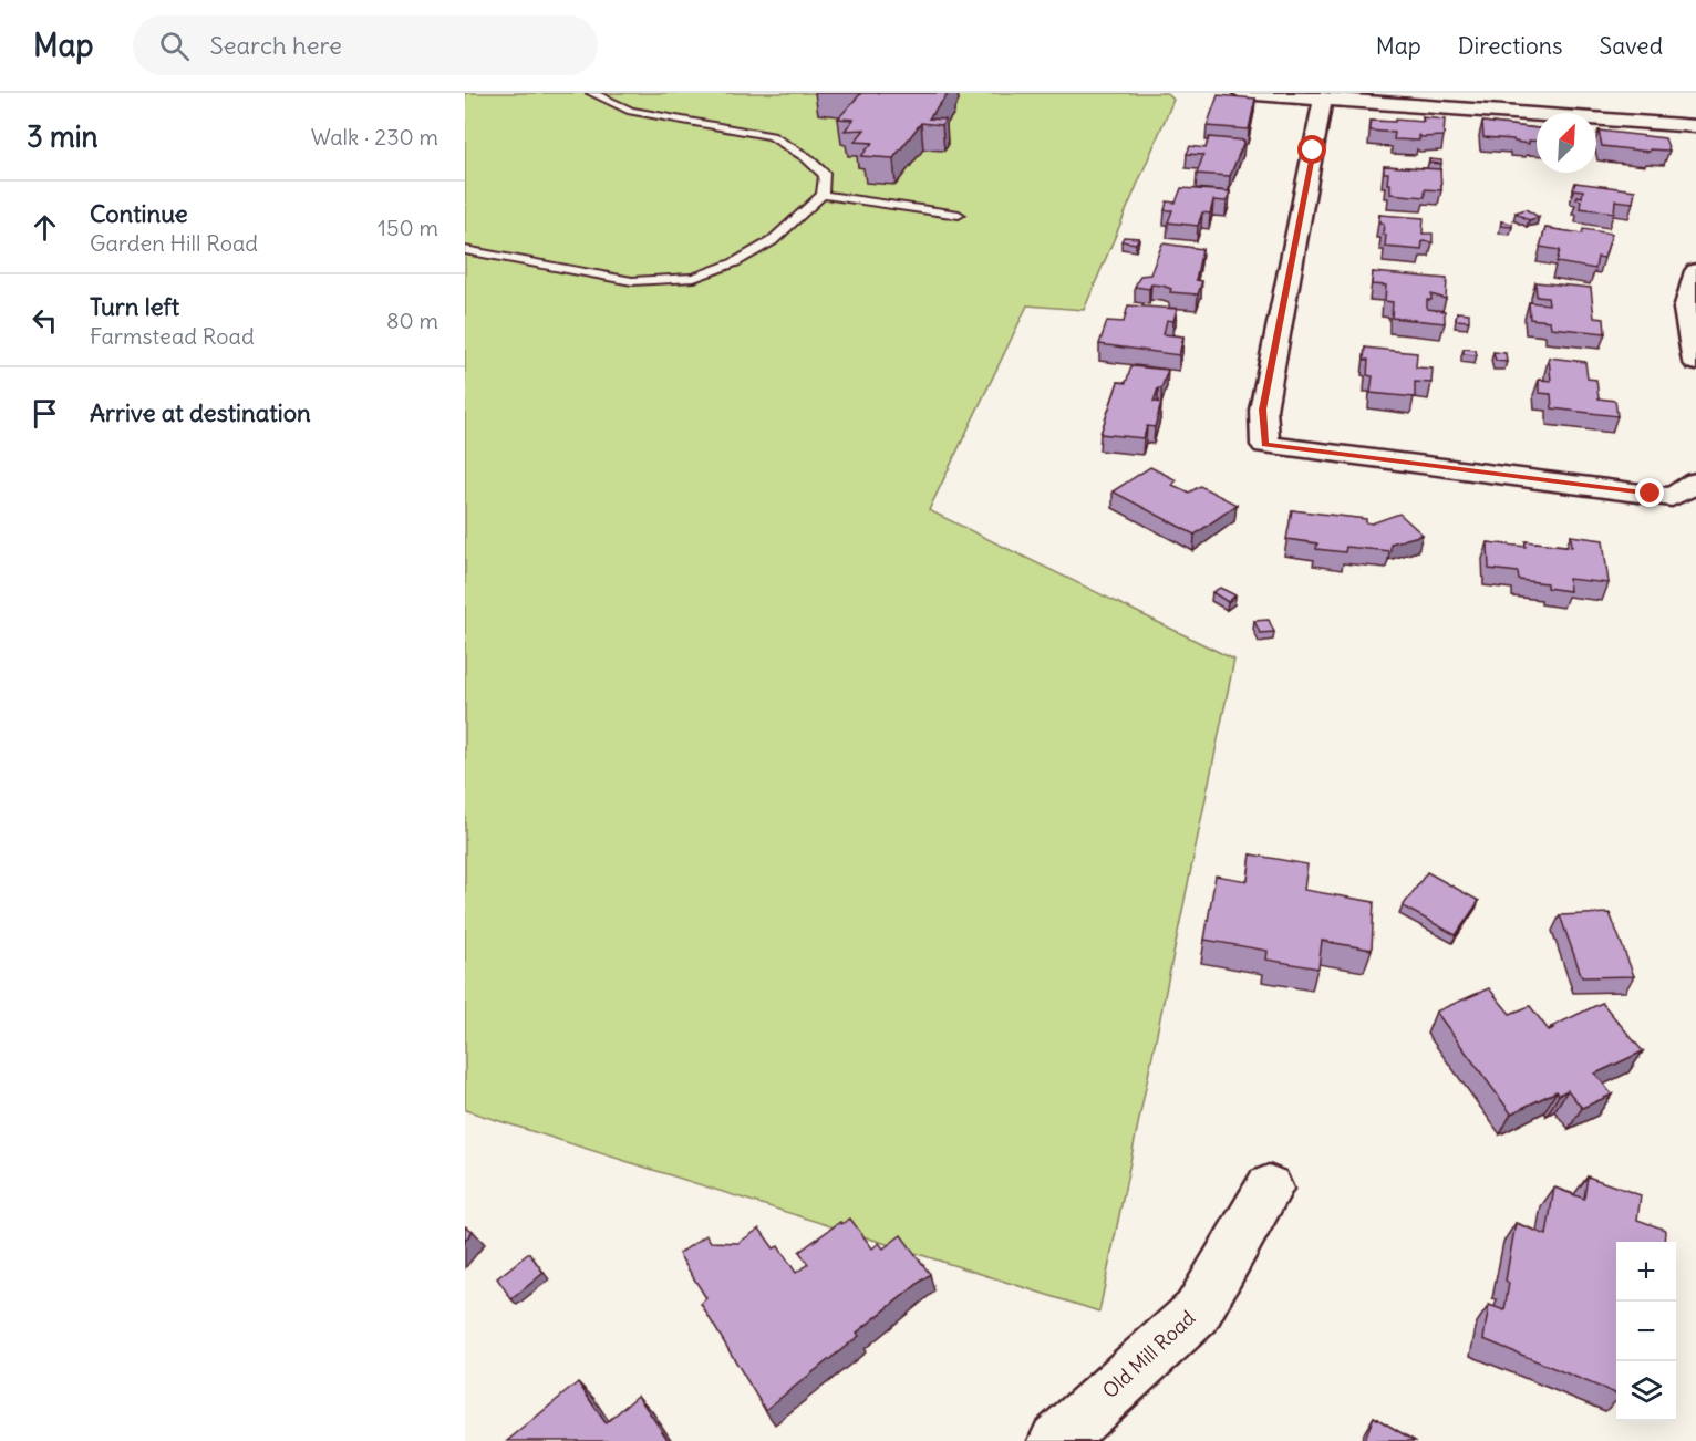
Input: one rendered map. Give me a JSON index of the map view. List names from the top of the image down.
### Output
{
  "streets": {
    "street": ["Old Mill Road"]
  },
  "north": "top right",
  "page": {
    "header": "Map",
    "search": "Search here",
    "nav": ["Map", "Directions", "Saved"],
    "heading": ["3 min", "Walk · 230 m"],
    "list": [
      ["Continue", "Garden Hill Road", "150 m"],
      ["Turn left", "Farmstead Road", "80 m"],
      "Arrive at destination"
    ],
    "map_buttons": ["+", "−"]
  }
}
